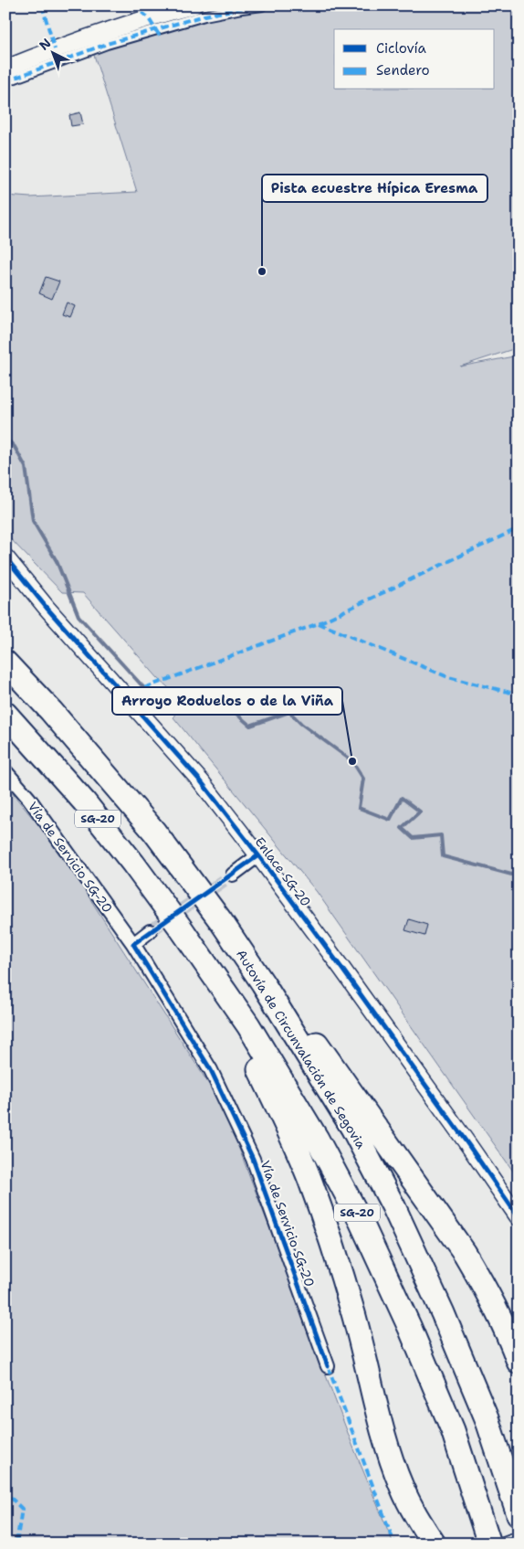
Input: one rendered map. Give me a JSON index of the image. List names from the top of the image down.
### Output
{
  "streets": {
    "highway": ["SG-20", "Autovía de Circunvalación de Segovia"],
    "street": ["Vía de Servicio SG-20", "Enlace SG-20"]
  },
  "places": ["Pista ecuestre Hípica Eresma", "Arroyo Roduelos o de la Viña"],
  "legend": ["Ciclovía", "Sendero"],
  "north": "top left"
}
